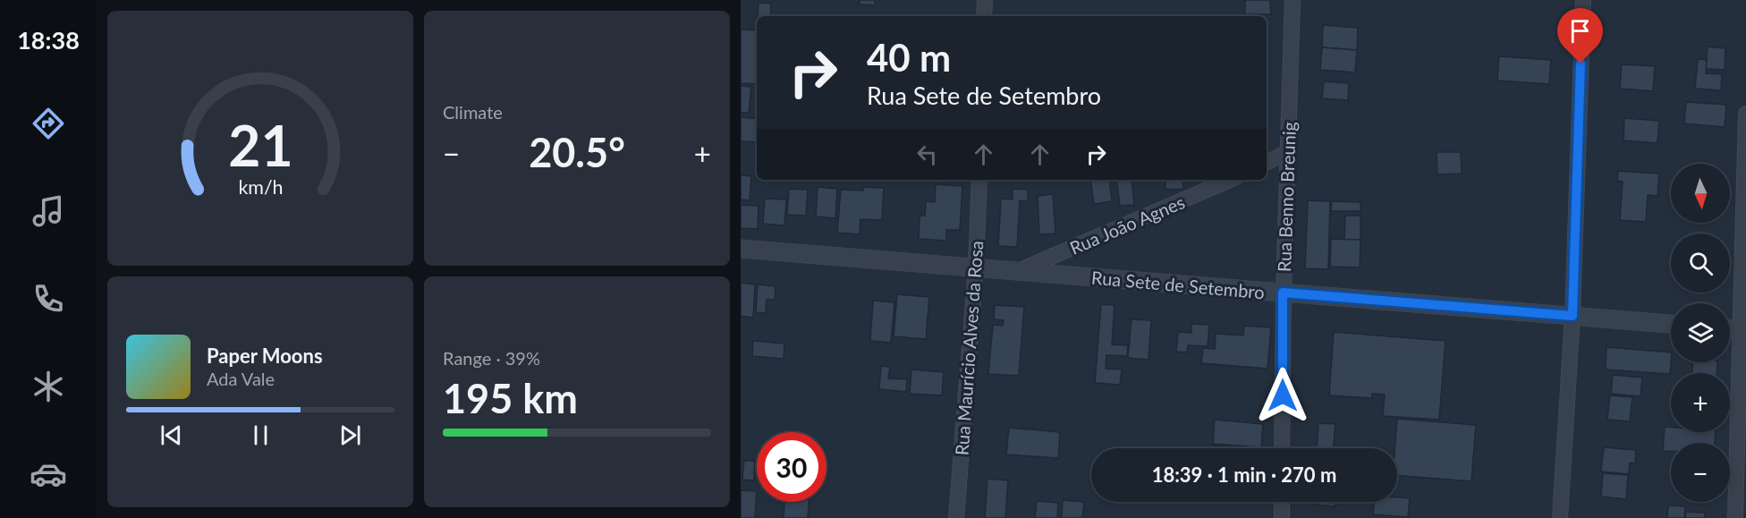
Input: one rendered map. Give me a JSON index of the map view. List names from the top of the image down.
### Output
{
  "streets": {
    "street": [
      "Rua Benno Breunig",
      "Rua João Agnes",
      "Rua Sete de Setembro",
      "Rua Maurício Alves da Rosa"
    ]
  },
  "crossings": [
    ["Rua Benno Breunig", "Rua Sete de Setembro"],
    ["Rua João Agnes", "Rua Sete de Setembro"],
    ["Rua Sete de Setembro", "Rua Maurício Alves da Rosa"]
  ],
  "north": "bottom",
  "page": {
    "tabs": "18:38",
    "tile": [
      "Climate",
      ["Range · 39%", "195 km"]
    ],
    "turn": ["40 m", "Rua Sete de Setembro"],
    "heat": ["−", "20.5°", "+"],
    "map_buttons": ["+", "−"],
    "song": ["Paper Moons", "Ada Vale"],
    "limit": "30",
    "trip": "18:39 · 1 min · 270 m",
    "gauge": ["21", "km/h"]
  }
}
